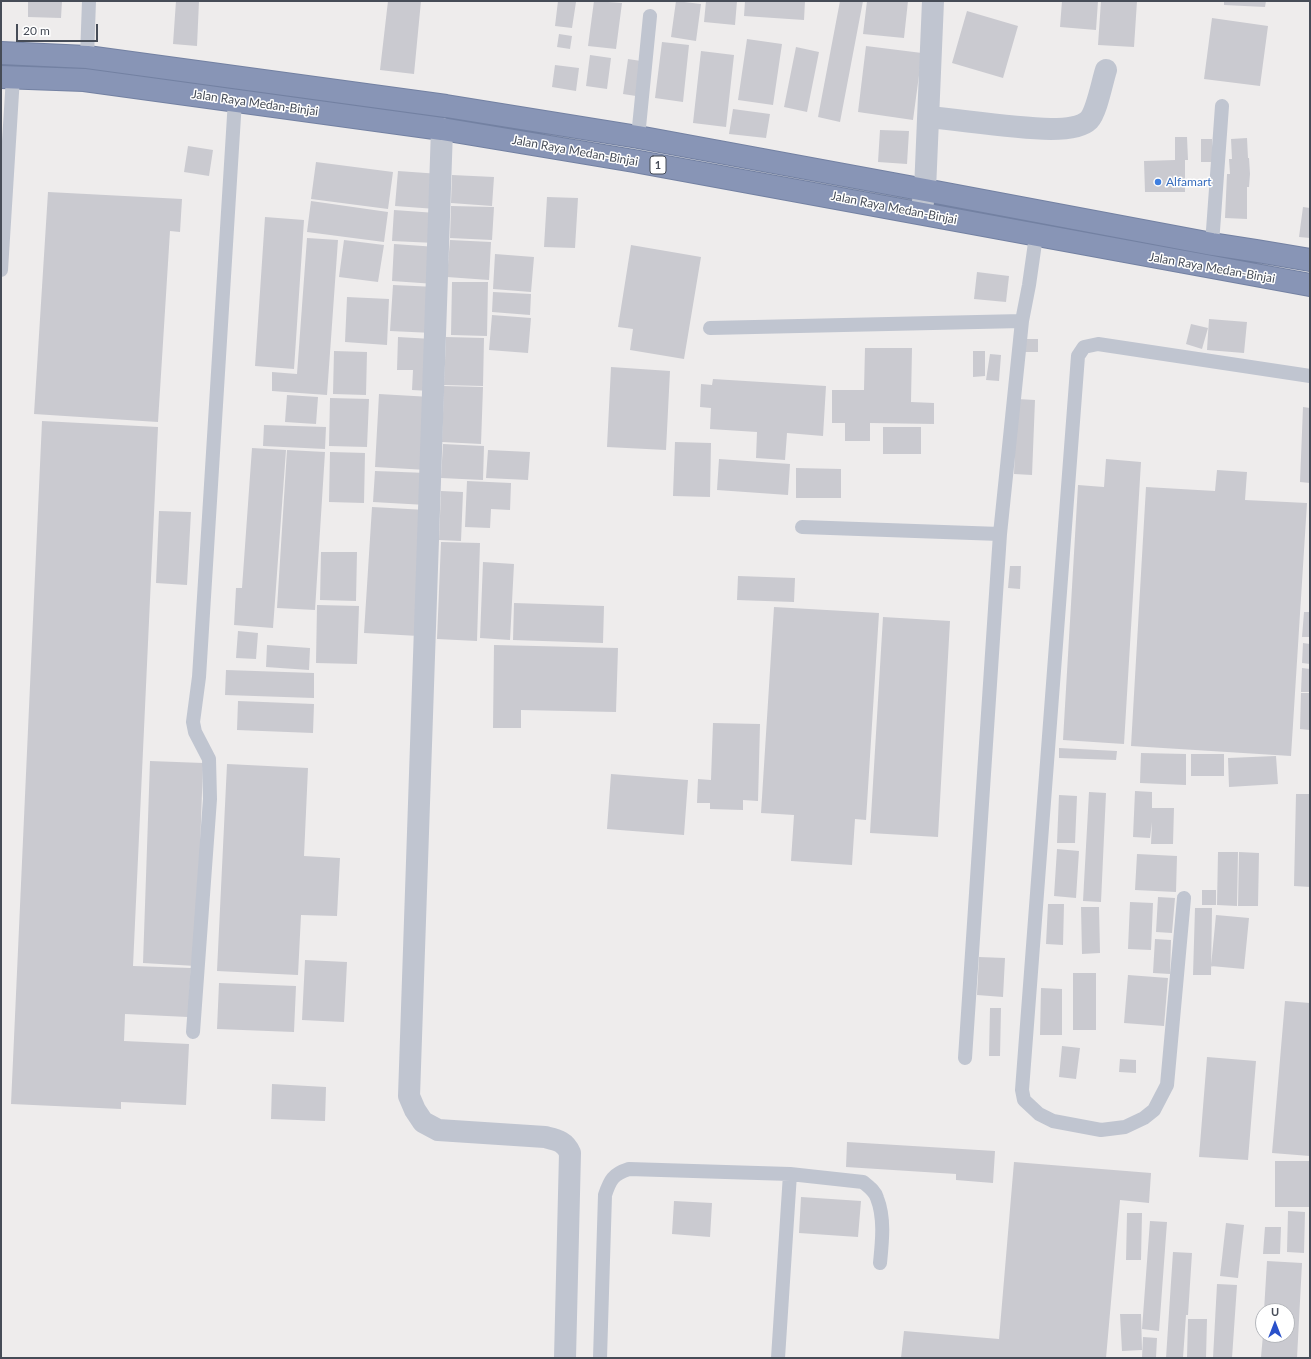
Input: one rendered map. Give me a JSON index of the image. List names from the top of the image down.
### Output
{
  "streets": {
    "highway": ["Jalan Raya Medan-Binjai", "1"]
  },
  "places": ["Alfamart"],
  "scale_bar": "20 m",
  "north": "top"
}
